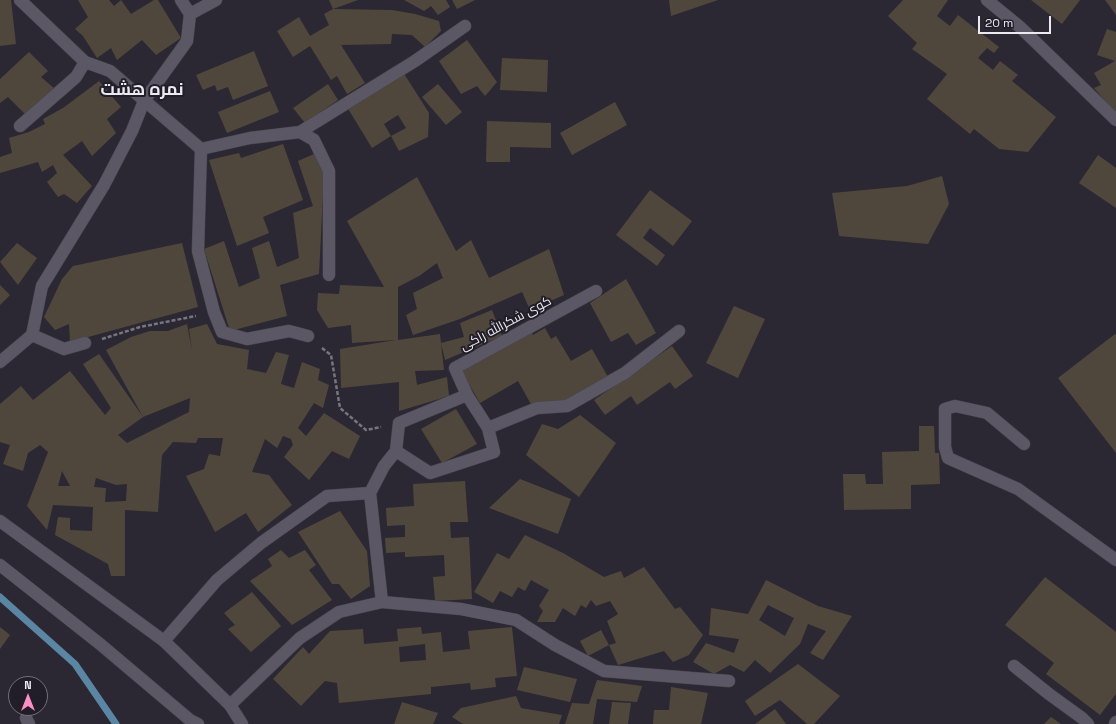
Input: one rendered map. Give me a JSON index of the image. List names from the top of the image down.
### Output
{
  "streets": {
    "street": ["کوی شکرالله راکی"]
  },
  "districts": ["نمره هشت"],
  "scale_bar": "20 m",
  "north": "top"
}
